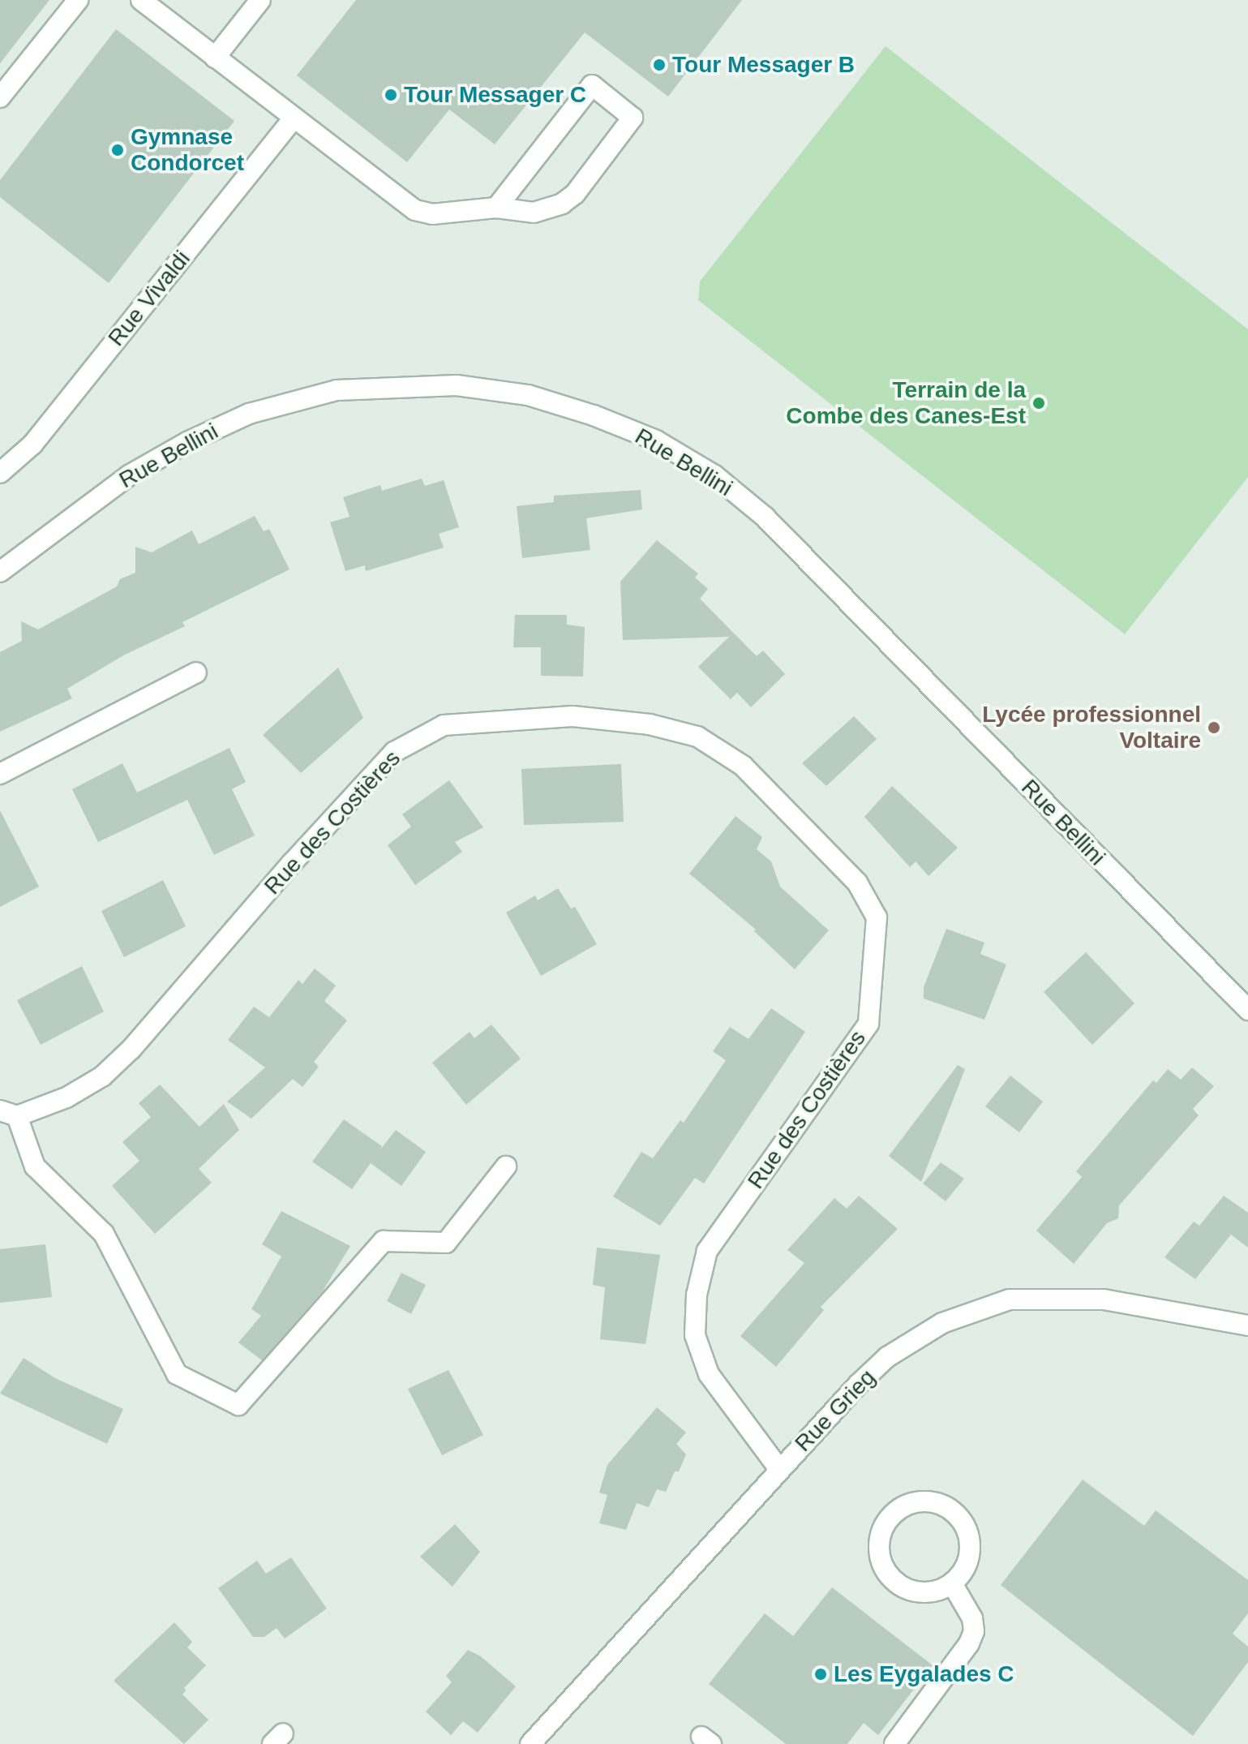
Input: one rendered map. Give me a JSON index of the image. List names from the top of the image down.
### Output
{
  "streets": {
    "street": [
      "Rue Vivaldi",
      "Rue Bellini",
      "Rue des Costières",
      "Rue Grieg"
    ]
  },
  "crossings": [
    ["Rue des Costières", "Rue Grieg"]
  ],
  "places": [
    "Tour Messager B",
    "Tour Messager C",
    "Gymnase Condorcet",
    "Terrain de la Combe des Canes-Est",
    "Lycée professionnel Voltaire",
    "Les Eygalades C"
  ]
}
